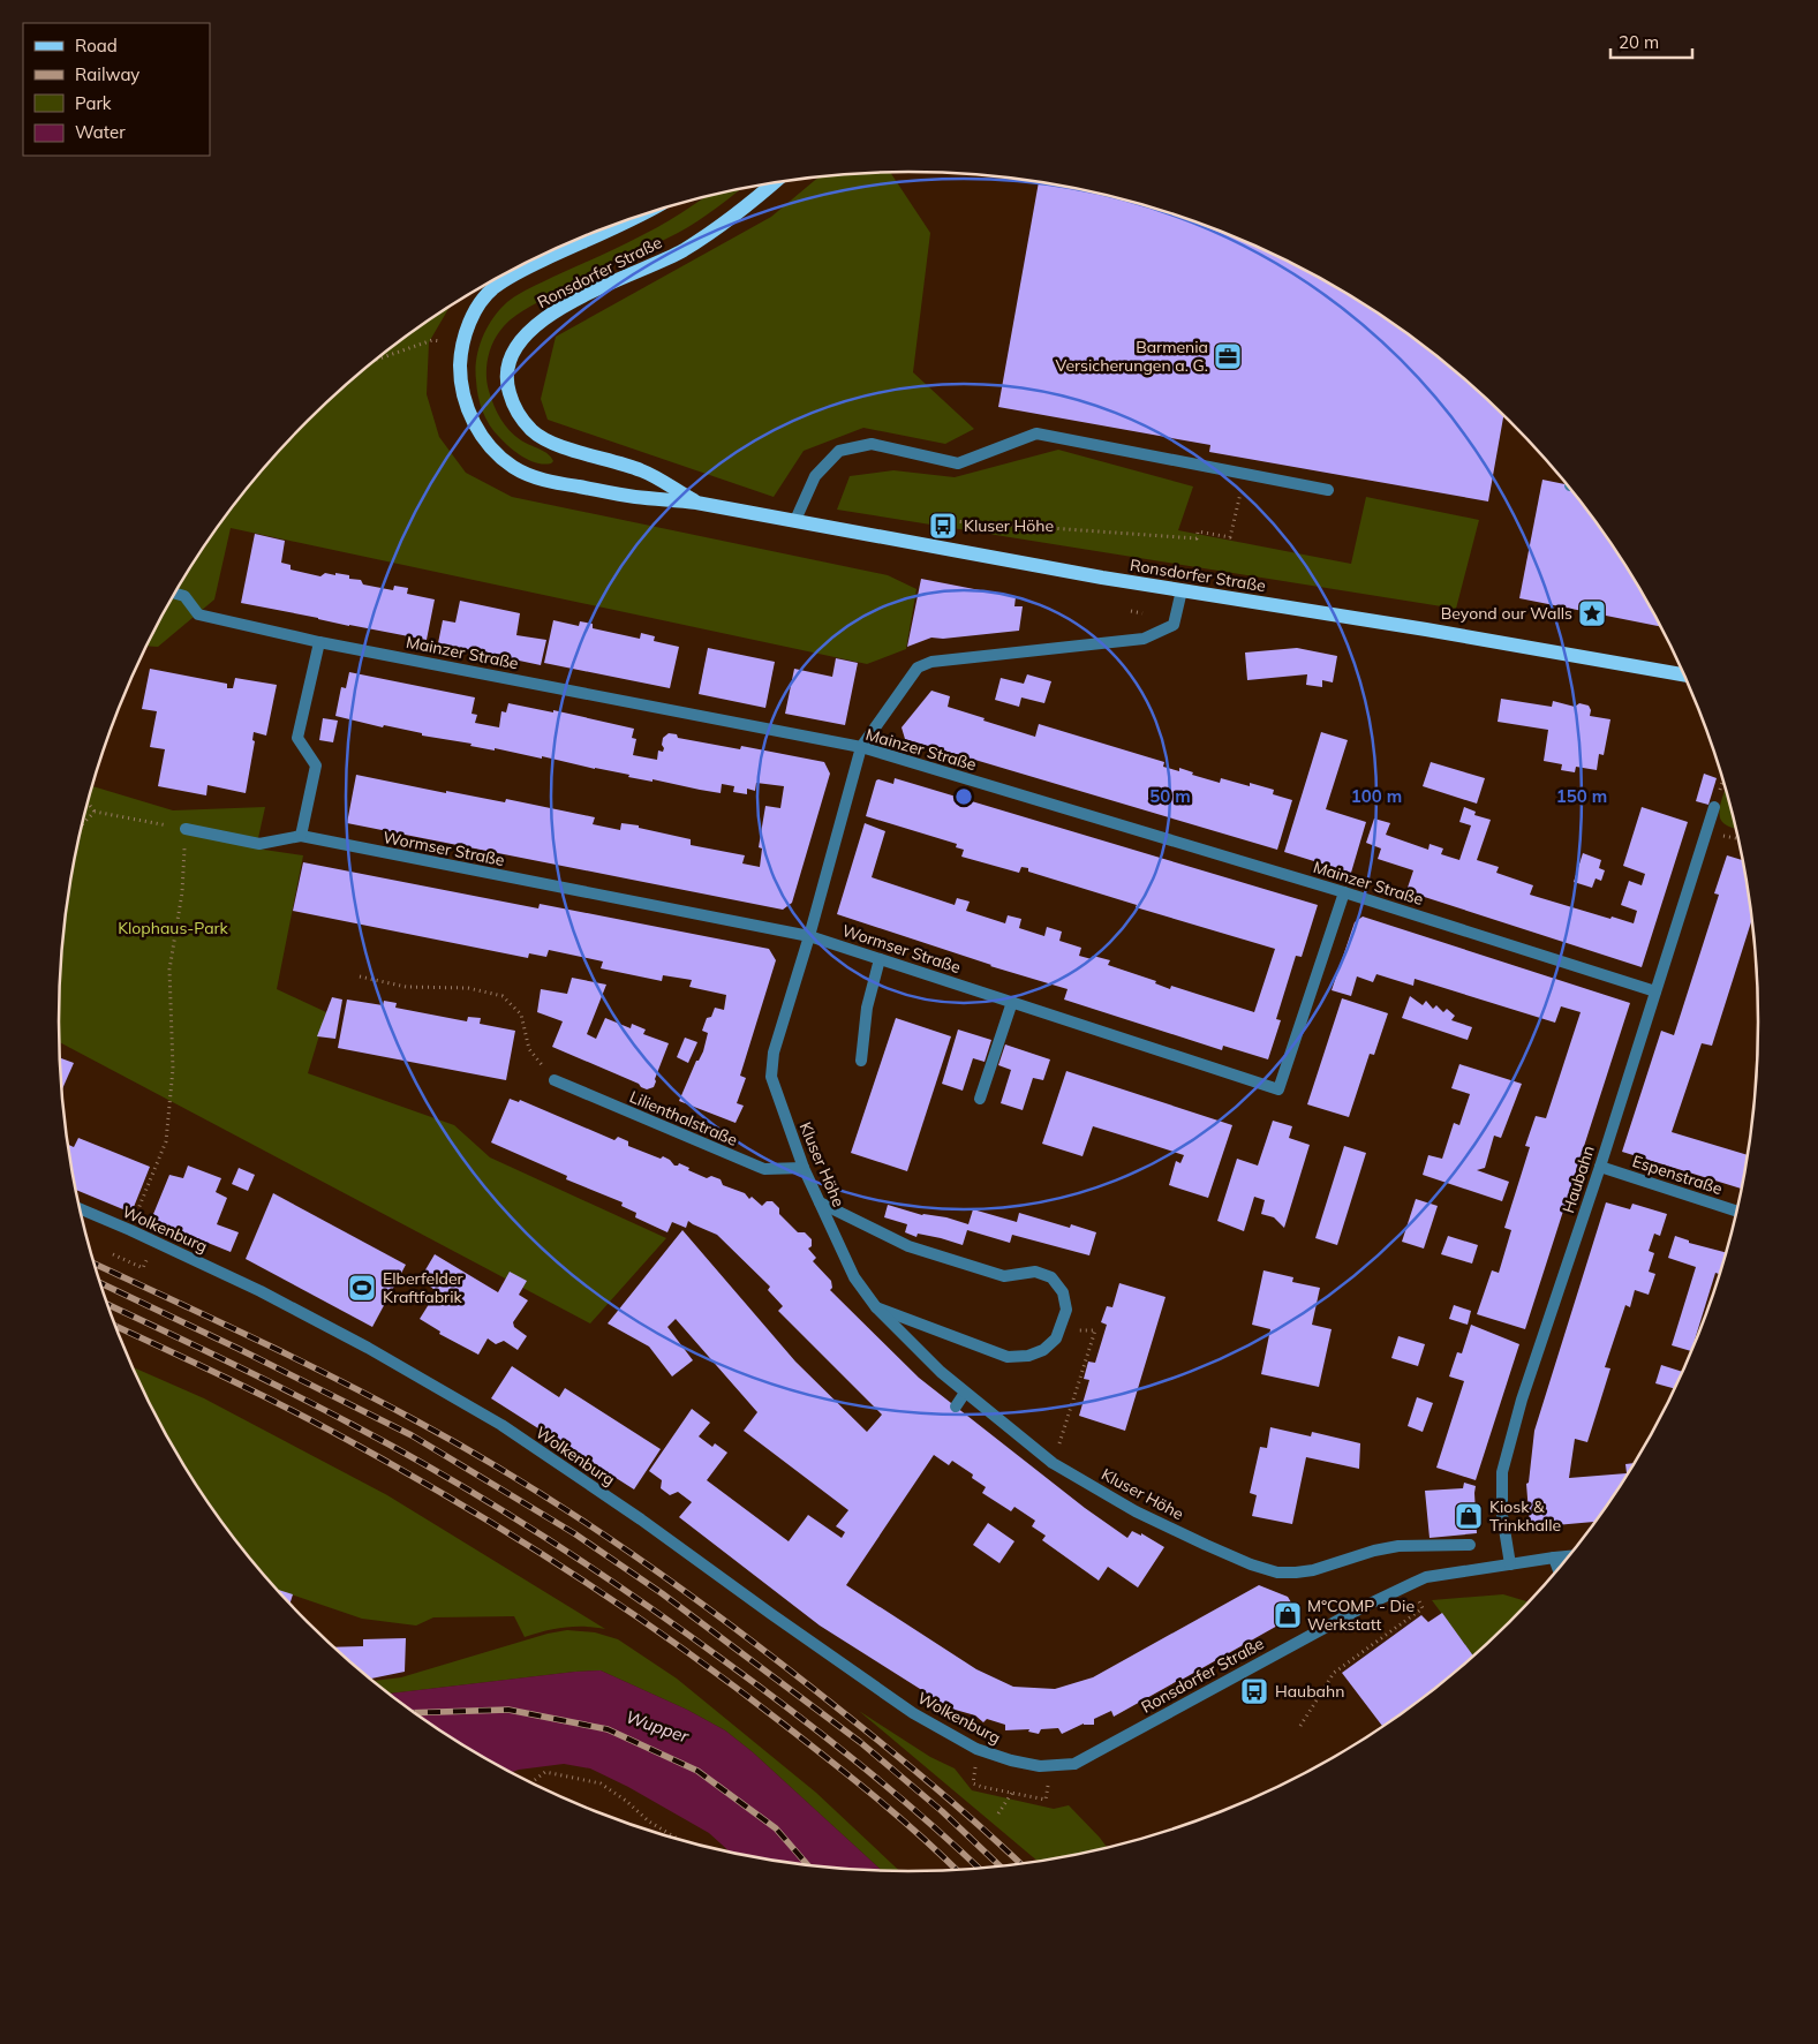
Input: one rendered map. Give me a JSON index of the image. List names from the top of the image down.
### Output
{
  "streets": {
    "main road": ["Ronsdorfer Straße"],
    "street": [
      "Mainzer Straße",
      "Wormser Straße",
      "Lilienthalstraße",
      "Kluser Höhe",
      "Espenstraße",
      "Haubahn",
      "Wolkenburg"
    ]
  },
  "crossings": [
    ["Ronsdorfer Straße", "Kluser Höhe"],
    ["Ronsdorfer Straße", "Haubahn"],
    ["Ronsdorfer Straße", "Wolkenburg"],
    ["Mainzer Straße", "Wormser Straße"],
    ["Mainzer Straße", "Kluser Höhe"],
    ["Mainzer Straße", "Haubahn"],
    ["Wormser Straße", "Kluser Höhe"],
    ["Lilienthalstraße", "Kluser Höhe"],
    ["Espenstraße", "Haubahn"]
  ],
  "water": ["Wupper"],
  "parks": ["Klophaus-Park"],
  "places": {
    "office": ["Barmenia Versicherungen a. G."],
    "bus stop": ["Kluser Höhe", "Haubahn"],
    "place": ["Beyond our Walls"],
    "sports": ["Elberfelder Kraftfabrik"],
    "shop": ["Kiosk & Trinkhalle", "M°COMP - Die Werkstatt"]
  },
  "legend": [
    "Road",
    "Railway",
    "Park",
    "Water"
  ],
  "scale_bar": "20 m",
  "rings": ["50 m", "100 m", "150 m"]
}
